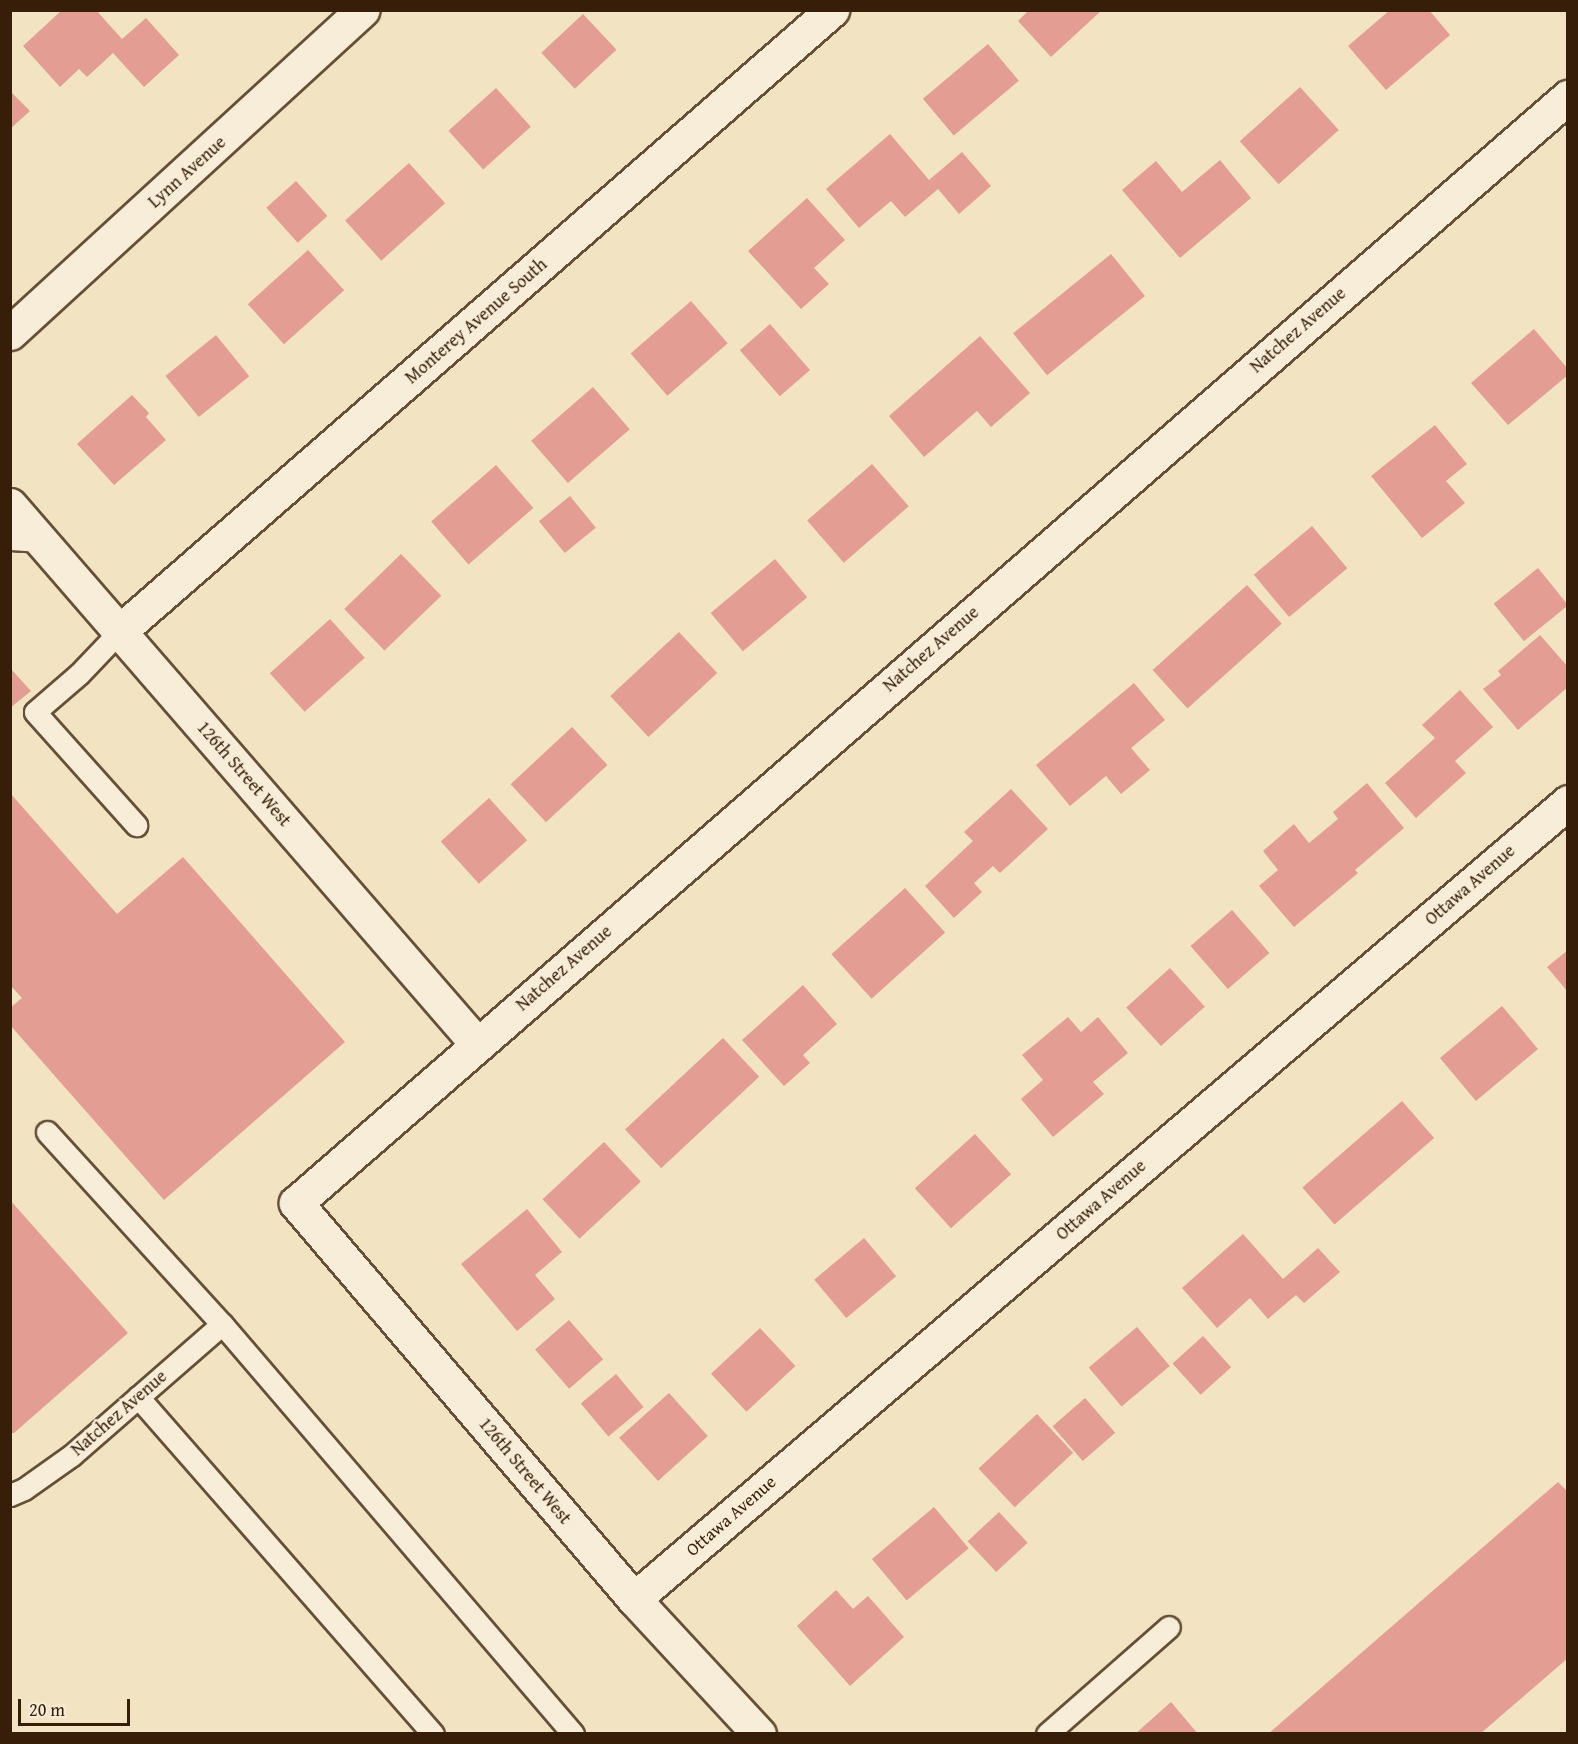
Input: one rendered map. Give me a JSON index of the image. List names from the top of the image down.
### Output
{
  "streets": {
    "street": [
      "Lynn Avenue",
      "Monterey Avenue South",
      "Natchez Avenue",
      "126th Street West",
      "Ottawa Avenue"
    ]
  },
  "crossings": [
    ["Monterey Avenue South", "126th Street West"],
    ["Natchez Avenue", "126th Street West"],
    ["126th Street West", "Ottawa Avenue"]
  ],
  "scale_bar": "20 m"
}
